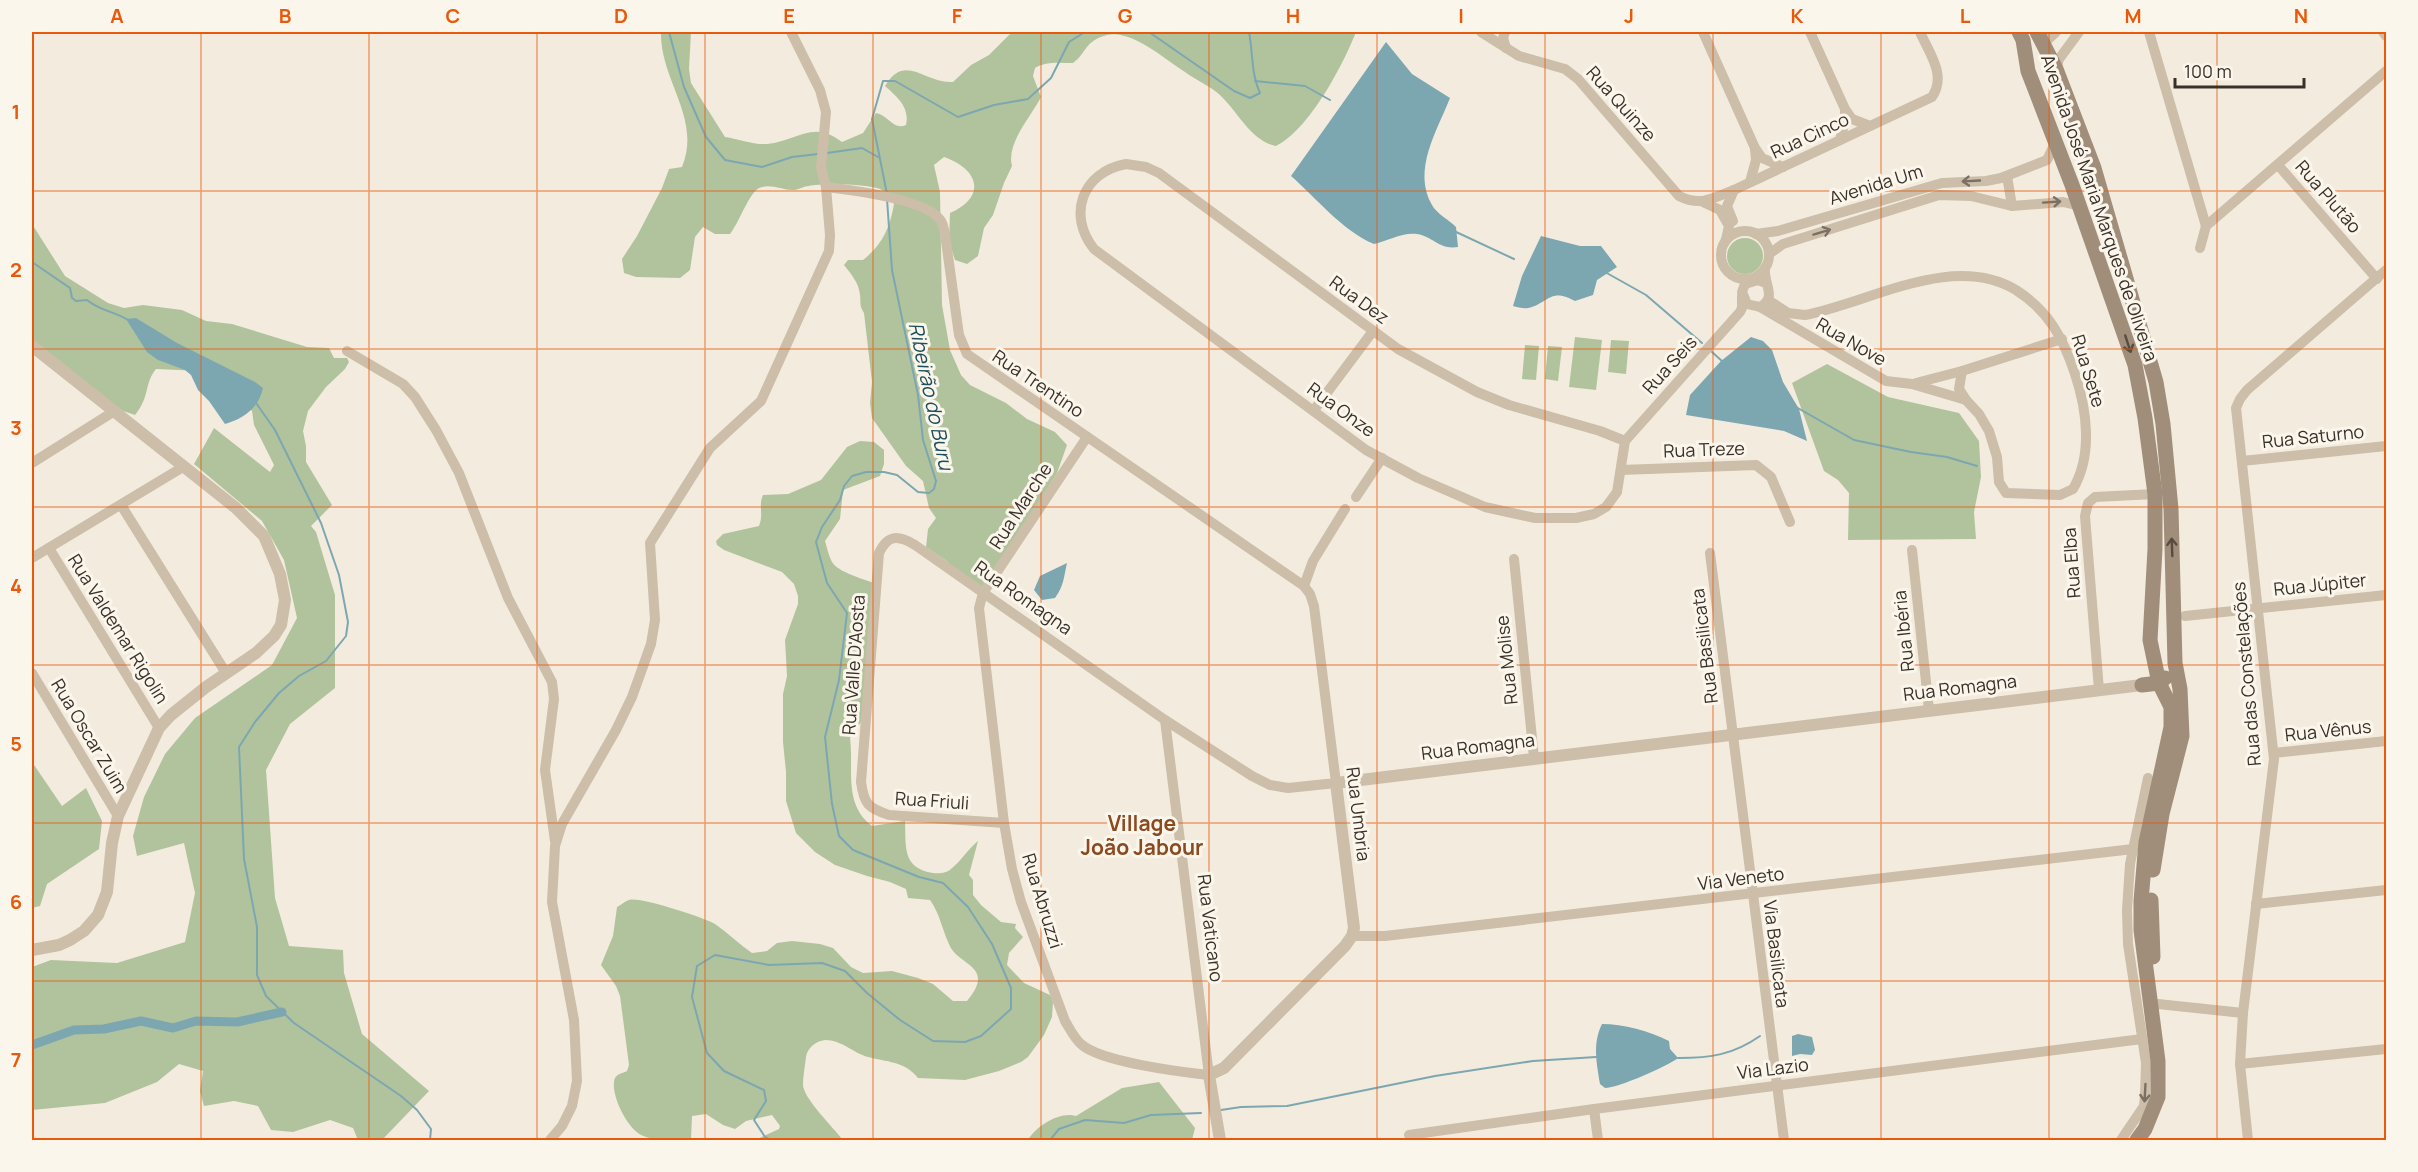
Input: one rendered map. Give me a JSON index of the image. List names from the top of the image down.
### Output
{
  "streets": {
    "main road": ["Avenida José Maria Marques de Oliveira"],
    "street": [
      "Rua Quinze",
      "Rua Cinco",
      "Avenida Um",
      "Rua Plutão",
      "Rua Dez",
      "Rua Nove",
      "Rua Seis",
      "Rua Sete",
      "Rua Trentino",
      "Rua Onze",
      "Rua Saturno",
      "Rua Treze",
      "Rua Marche",
      "Rua Elba",
      "Rua Júpiter",
      "Rua Romagna",
      "Rua Valdemar Rigolin",
      "Rua Ibéria",
      "Rua Basilicata",
      "Rua Molise",
      "Rua Valle D'Aosta",
      "Rua das Constelações",
      "Rua Vênus",
      "Rua Oscar Zuim",
      "Rua Friuli",
      "Rua Umbria",
      "Via Veneto",
      "Rua Abruzzi",
      "Rua Vaticano",
      "Via Basilicata",
      "Via Lazio"
    ]
  },
  "crossings": [
    ["Rua Quinze", "Rua Cinco"],
    ["Avenida Um", "Avenida José Maria Marques de Oliveira"],
    ["Rua Plutão", "Rua das Constelações"],
    ["Avenida José Maria Marques de Oliveira", "Rua Elba"],
    ["Rua Dez", "Rua Seis"],
    ["Rua Dez", "Rua Onze"],
    ["Rua Nove", "Rua Sete"],
    ["Rua Seis", "Rua Onze"],
    ["Rua Trentino", "Rua Marche"],
    ["Rua Trentino", "Rua Umbria"],
    ["Rua Onze", "Rua Treze"],
    ["Rua Saturno", "Rua das Constelações"],
    ["Rua Marche", "Rua Romagna"],
    ["Rua Marche", "Rua Abruzzi"],
    ["Rua Elba", "Rua Romagna"],
    ["Rua Júpiter", "Rua das Constelações"],
    ["Rua Romagna", "Rua Ibéria"],
    ["Rua Romagna", "Rua Basilicata"],
    ["Rua Romagna", "Rua Molise"],
    ["Rua Romagna", "Rua Valle D'Aosta"],
    ["Rua Romagna", "Rua Umbria"],
    ["Rua Romagna", "Rua Abruzzi"],
    ["Rua Romagna", "Rua Vaticano"],
    ["Rua Romagna", "Via Basilicata"],
    ["Rua Basilicata", "Via Basilicata"],
    ["Rua Valle D'Aosta", "Rua Friuli"],
    ["Rua das Constelações", "Rua Vênus"],
    ["Rua Friuli", "Rua Abruzzi"],
    ["Rua Umbria", "Via Veneto"],
    ["Via Veneto", "Via Basilicata"],
    ["Rua Abruzzi", "Rua Vaticano"],
    ["Via Basilicata", "Via Lazio"]
  ],
  "districts": ["Village João Jabour"],
  "water": ["Ribeirão do Buru"],
  "scale_bar": "100 m",
  "grid": {
    "columns": [
      "A",
      "B",
      "C",
      "D",
      "E",
      "F",
      "G",
      "H",
      "I",
      "J",
      "K",
      "L",
      "M",
      "N"
    ],
    "rows": [
      "1",
      "2",
      "3",
      "4",
      "5",
      "6",
      "7"
    ]
  }
}
